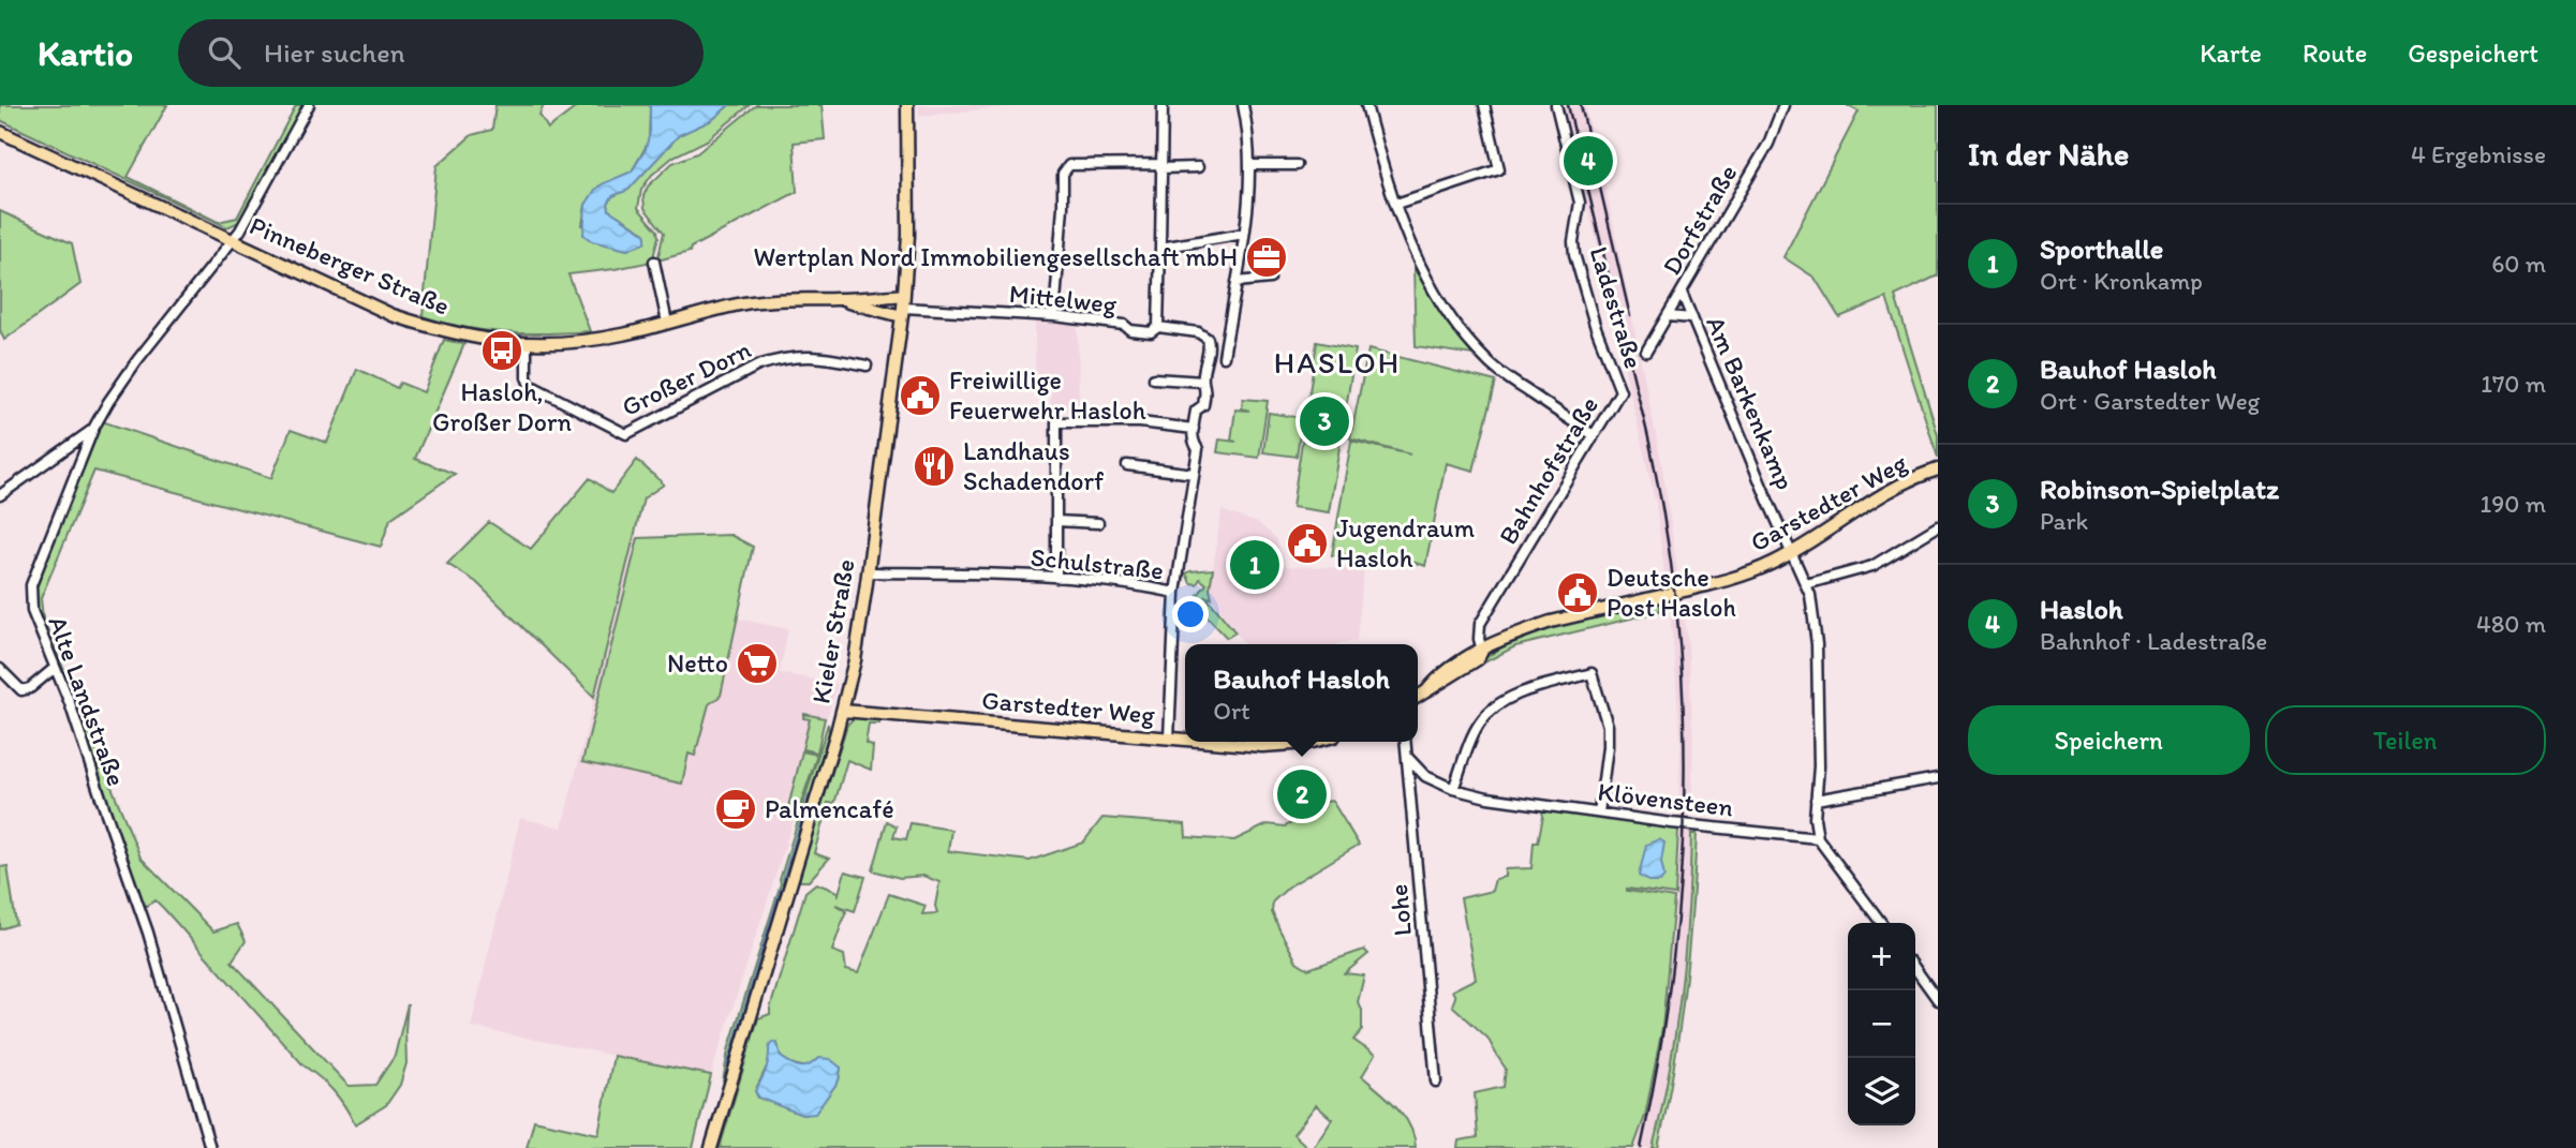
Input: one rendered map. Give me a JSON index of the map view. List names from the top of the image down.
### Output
{
  "streets": {
    "main road": ["Pinneberger Straße", "Garstedter Weg", "Kieler Straße"],
    "street": [
      "Dorfstraße",
      "Mittelweg",
      "Ladestraße",
      "Großer Dorn",
      "Am Barkenkamp",
      "Bahnhofstraße",
      "Schulstraße",
      "Alte Landstraße",
      "Klövensteen",
      "Lohe"
    ]
  },
  "crossings": [
    ["Dorfstraße", "Am Barkenkamp"],
    ["Pinneberger Straße", "Mittelweg"],
    ["Pinneberger Straße", "Großer Dorn"],
    ["Pinneberger Straße", "Kieler Straße"],
    ["Pinneberger Straße", "Alte Landstraße"],
    ["Mittelweg", "Kieler Straße"],
    ["Ladestraße", "Bahnhofstraße"],
    ["Am Barkenkamp", "Garstedter Weg"],
    ["Am Barkenkamp", "Klövensteen"],
    ["Bahnhofstraße", "Garstedter Weg"],
    ["Garstedter Weg", "Schulstraße"],
    ["Garstedter Weg", "Kieler Straße"],
    ["Schulstraße", "Kieler Straße"],
    ["Klövensteen", "Lohe"]
  ],
  "districts": ["HASLOH"],
  "places": {
    "office": ["Wertplan Nord Immobiliengesellschaft mbH"],
    "bus stop": ["Hasloh, Großer Dorn"],
    "public building": ["Freiwillige Feuerwehr Hasloh", "Jugendraum Hasloh", "Deutsche Post Hasloh"],
    "restaurant": ["Landhaus Schadendorf"],
    "supermarket": ["Netto"],
    "cafe": ["Palmencafé"]
  },
  "page": {
    "header": "Kartio",
    "search": "Hier suchen",
    "nav": ["Karte", "Route", "Gespeichert"],
    "heading": ["In der Nähe", "4 Ergebnisse"],
    "pins": [
      "4",
      "3",
      "1",
      "2"
    ],
    "list": [
      {
        "mark": "1",
        "name": "Sporthalle",
        "note": "Ort · Kronkamp",
        "value": "60 m"
      },
      {
        "mark": "2",
        "name": "Bauhof Hasloh",
        "note": "Ort · Garstedter Weg",
        "value": "170 m"
      },
      {
        "mark": "3",
        "name": "Robinson-Spielplatz",
        "note": "Park",
        "value": "190 m"
      },
      {
        "mark": "4",
        "name": "Hasloh",
        "note": "Bahnhof · Ladestraße",
        "value": "480 m"
      }
    ],
    "popup": ["Bauhof Hasloh", "Ort"],
    "buttons": ["Speichern", "Teilen"],
    "map_buttons": ["+", "−"]
  }
}
